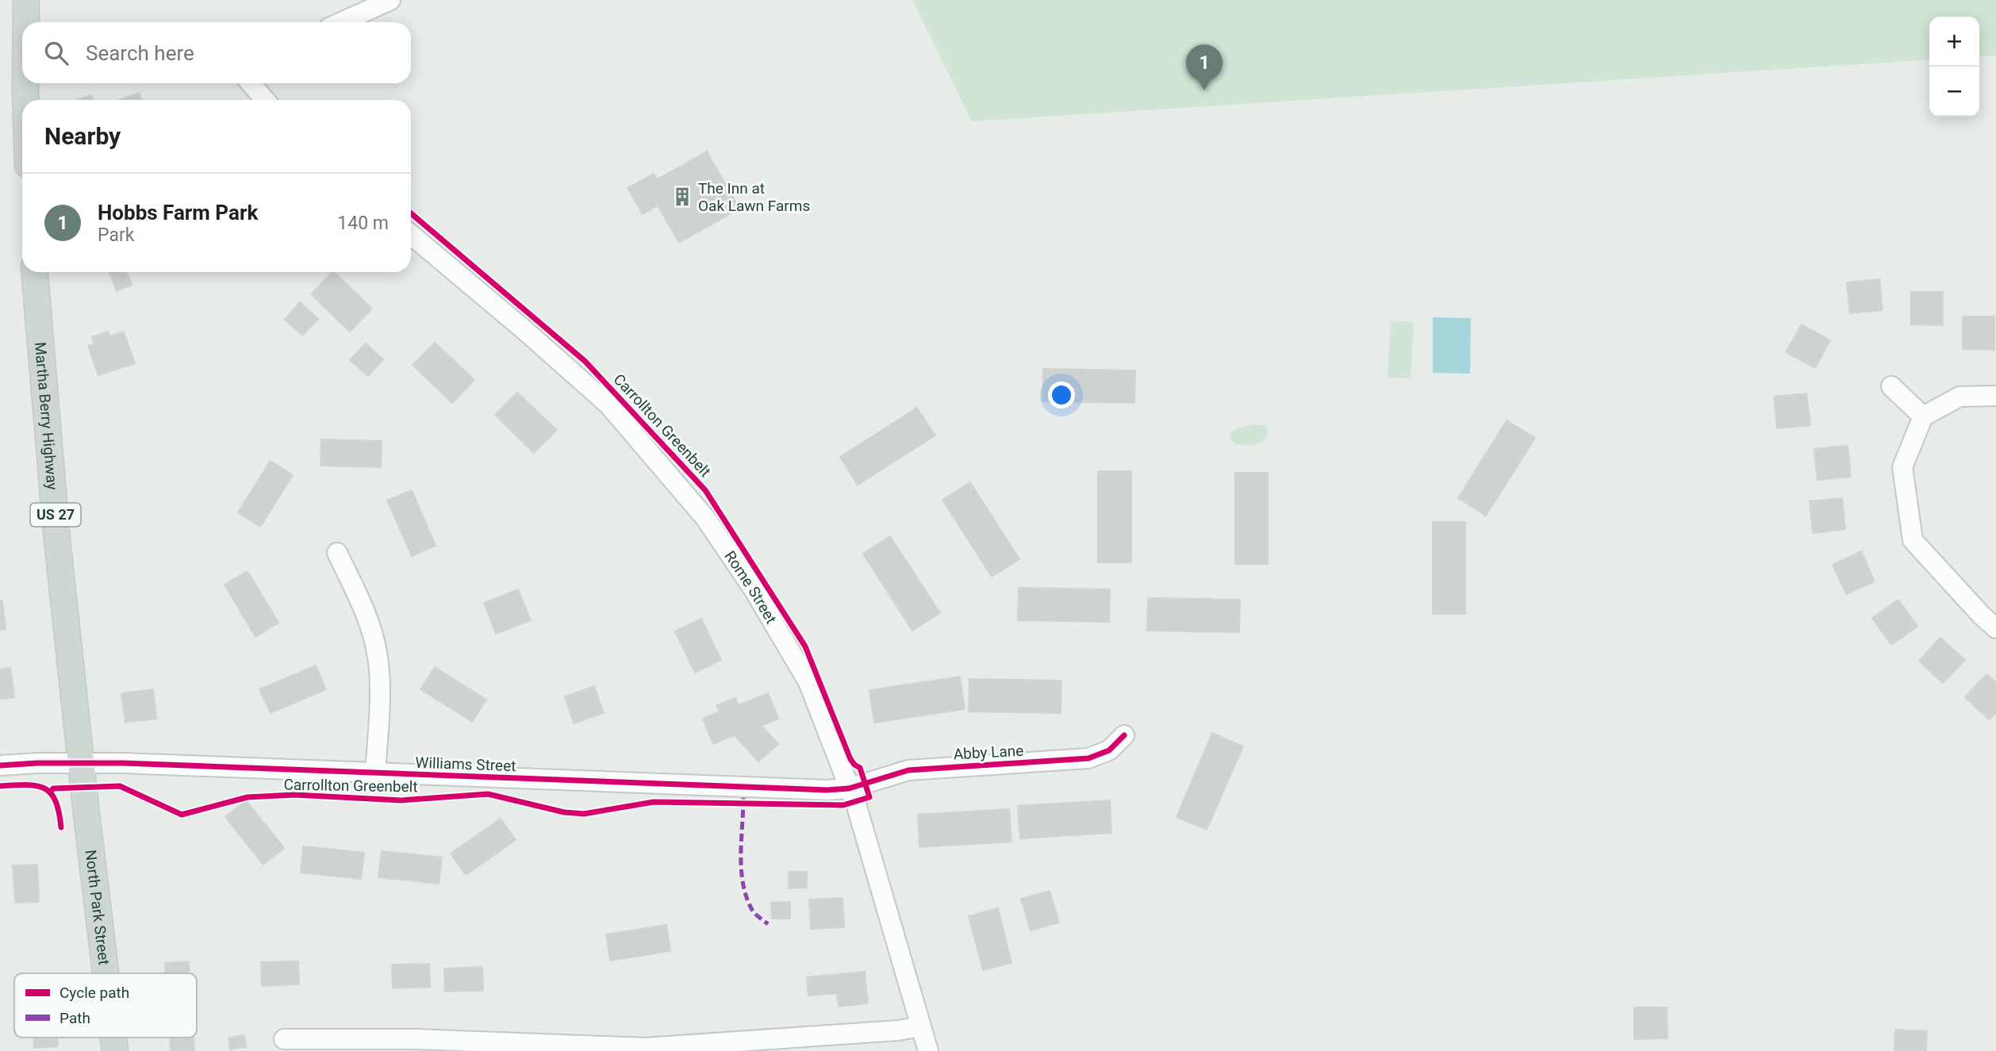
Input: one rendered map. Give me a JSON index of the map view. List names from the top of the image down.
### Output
{
  "streets": {
    "main road": ["Martha Berry Highway", "US 27", "North Park Street"],
    "street": ["Rome Street", "Abby Lane", "Williams Street"],
    "cycle path": ["Carrollton Greenbelt"]
  },
  "crossings": [
    ["Martha Berry Highway", "Williams Street"],
    ["Martha Berry Highway", "North Park Street"],
    ["Rome Street", "Abby Lane"],
    ["Rome Street", "Williams Street"],
    ["Abby Lane", "Williams Street"],
    ["Williams Street", "North Park Street"]
  ],
  "places": {
    "building": ["The Inn at Oak Lawn Farms"]
  },
  "legend": ["Cycle path", "Path"],
  "page": {
    "map_buttons": ["+", "−"],
    "search": "Search here",
    "pins": "1",
    "heading": "Nearby",
    "list": [
      {
        "mark": "1",
        "name": "Hobbs Farm Park",
        "note": "Park",
        "value": "140 m"
      }
    ]
  }
}
